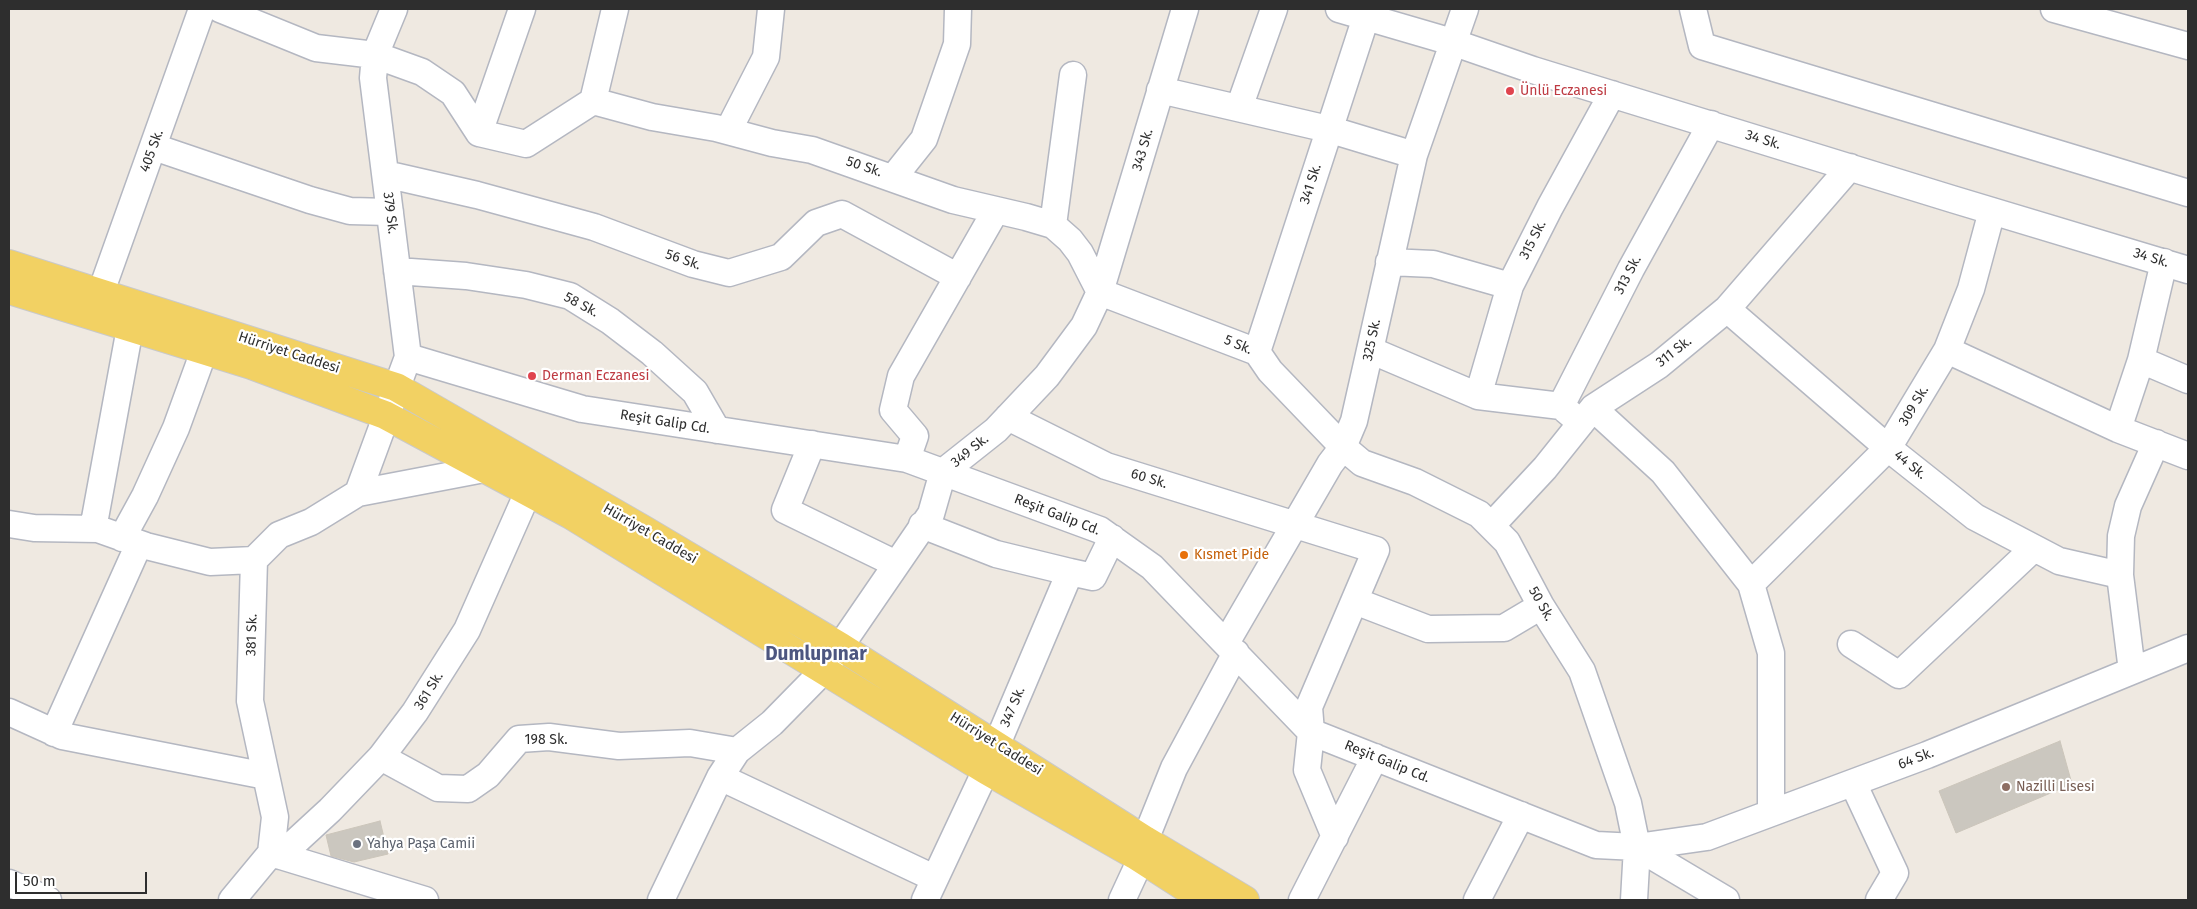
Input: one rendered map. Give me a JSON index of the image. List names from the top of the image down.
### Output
{
  "streets": {
    "main road": ["Hürriyet Caddesi"],
    "street": [
      "34 Sk.",
      "343 Sk.",
      "405 Sk.",
      "50 Sk.",
      "341 Sk.",
      "379 Sk.",
      "315 Sk.",
      "56 Sk.",
      "313 Sk.",
      "58 Sk.",
      "325 Sk.",
      "5 Sk.",
      "311 Sk.",
      "309 Sk.",
      "Reşit Galip Cd.",
      "349 Sk.",
      "44 Sk.",
      "60 Sk.",
      "381 Sk.",
      "361 Sk.",
      "347 Sk.",
      "198 Sk.",
      "64 Sk."
    ]
  },
  "crossings": [
    ["34 Sk.", "341 Sk."],
    ["34 Sk.", "315 Sk."],
    ["34 Sk.", "313 Sk."],
    ["34 Sk.", "325 Sk."],
    ["34 Sk.", "311 Sk."],
    ["34 Sk.", "309 Sk."],
    ["343 Sk.", "50 Sk."],
    ["343 Sk.", "5 Sk."],
    ["343 Sk.", "349 Sk."],
    ["405 Sk.", "Hürriyet Caddesi"],
    ["50 Sk.", "325 Sk."],
    ["50 Sk.", "5 Sk."],
    ["50 Sk.", "311 Sk."],
    ["50 Sk.", "Reşit Galip Cd."],
    ["50 Sk.", "349 Sk."],
    ["50 Sk.", "64 Sk."],
    ["341 Sk.", "5 Sk."],
    ["379 Sk.", "56 Sk."],
    ["379 Sk.", "58 Sk."],
    ["379 Sk.", "Hürriyet Caddesi"],
    ["379 Sk.", "Reşit Galip Cd."],
    ["58 Sk.", "Reşit Galip Cd."],
    ["325 Sk.", "5 Sk."],
    ["325 Sk.", "Hürriyet Caddesi"],
    ["325 Sk.", "Reşit Galip Cd."],
    ["325 Sk.", "60 Sk."],
    ["5 Sk.", "349 Sk."],
    ["311 Sk.", "44 Sk."],
    ["Hürriyet Caddesi", "349 Sk."],
    ["Hürriyet Caddesi", "361 Sk."],
    ["Hürriyet Caddesi", "347 Sk."],
    ["309 Sk.", "44 Sk."],
    ["Reşit Galip Cd.", "349 Sk."],
    ["Reşit Galip Cd.", "64 Sk."],
    ["349 Sk.", "60 Sk."],
    ["349 Sk.", "198 Sk."],
    ["381 Sk.", "361 Sk."],
    ["361 Sk.", "198 Sk."]
  ],
  "districts": ["Dumlupınar"],
  "places": [
    "Ünlü Eczanesi",
    "Derman Eczanesi",
    "Kısmet Pide",
    "Nazilli Lisesi",
    "Yahya Paşa Camii"
  ],
  "scale_bar": "50 m"
}
